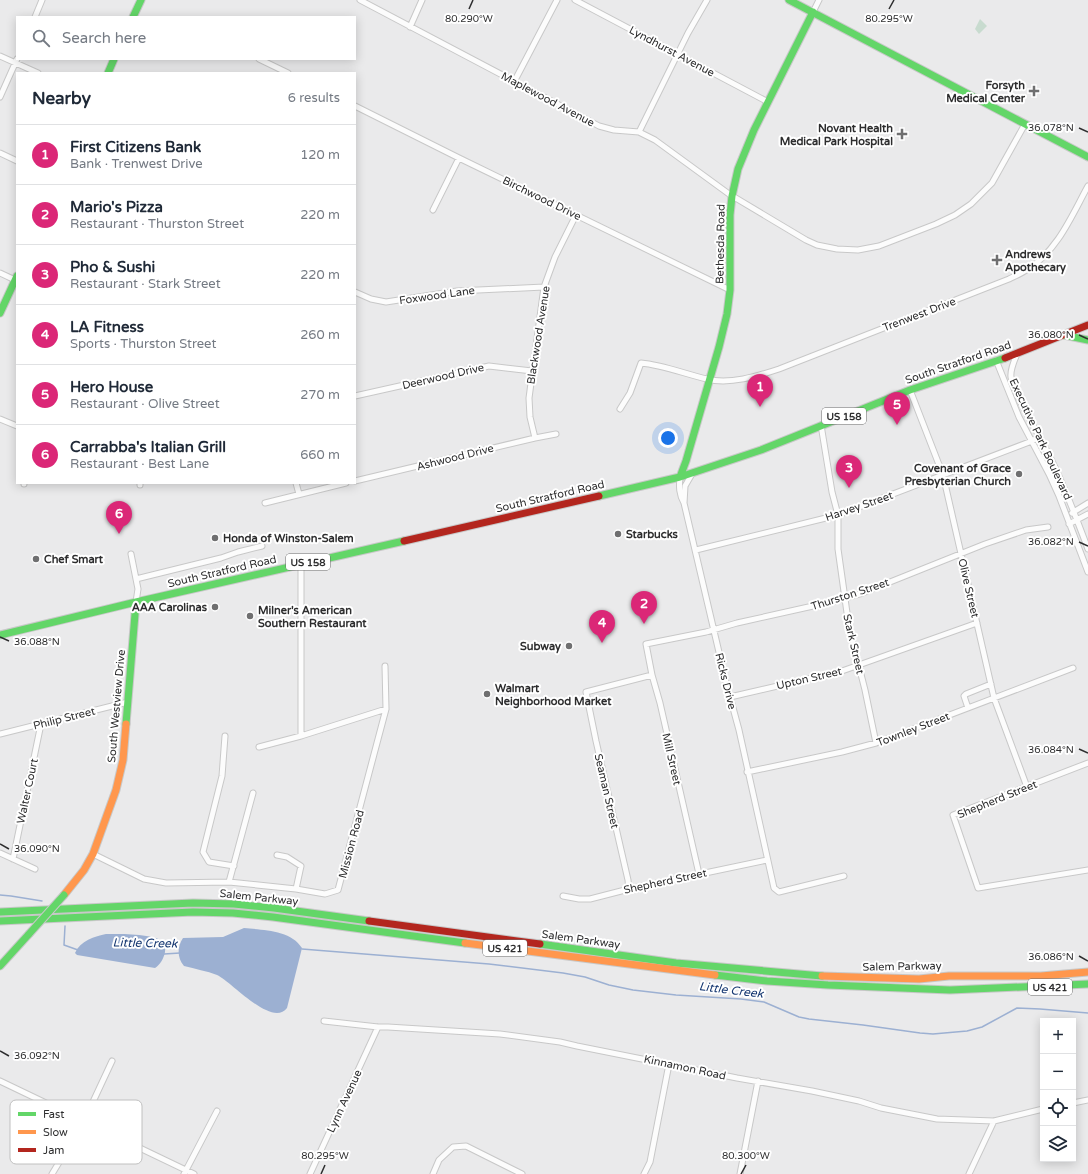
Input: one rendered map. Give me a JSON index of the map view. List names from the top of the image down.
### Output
{
  "streets": {
    "main road": [
      "Bethesda Road",
      "South Stratford Road",
      "US 158",
      "South Westview Drive",
      "Salem Parkway",
      "US 421"
    ],
    "street": [
      "Lyndhurst Avenue",
      "Maplewood Avenue",
      "Birchwood Drive",
      "Foxwood Lane",
      "Trenwest Drive",
      "Blackwood Avenue",
      "Deerwood Drive",
      "Executive Park Boulevard",
      "Ashwood Drive",
      "Harvey Street",
      "Olive Street",
      "Thurston Street",
      "Stark Street",
      "Upton Street",
      "Ricks Drive",
      "Philip Street",
      "Townley Street",
      "Mill Street",
      "Walter Court",
      "Seaman Street",
      "Shepherd Street",
      "Mission Road",
      "Kinnamon Road",
      "Lynn Avenue"
    ]
  },
  "crossings": [
    ["Lyndhurst Avenue", "Bethesda Road"],
    ["Maplewood Avenue", "Bethesda Road"],
    ["Birchwood Drive", "Bethesda Road"],
    ["Birchwood Drive", "Blackwood Avenue"],
    ["Bethesda Road", "Trenwest Drive"],
    ["Bethesda Road", "South Stratford Road"],
    ["Bethesda Road", "Ricks Drive"],
    ["Foxwood Lane", "Blackwood Avenue"],
    ["Blackwood Avenue", "Deerwood Drive"],
    ["Blackwood Avenue", "Ashwood Drive"],
    ["South Stratford Road", "Executive Park Boulevard"],
    ["South Stratford Road", "Olive Street"],
    ["South Stratford Road", "Stark Street"],
    ["South Stratford Road", "Ricks Drive"],
    ["South Stratford Road", "South Westview Drive"],
    ["Executive Park Boulevard", "Harvey Street"],
    ["Harvey Street", "Olive Street"],
    ["Harvey Street", "Stark Street"],
    ["Harvey Street", "Ricks Drive"],
    ["Olive Street", "Thurston Street"],
    ["Olive Street", "Upton Street"],
    ["Olive Street", "Townley Street"],
    ["Olive Street", "Shepherd Street"],
    ["Thurston Street", "Stark Street"],
    ["Thurston Street", "Ricks Drive"],
    ["Thurston Street", "Mill Street"],
    ["Stark Street", "Upton Street"],
    ["Stark Street", "Townley Street"],
    ["Upton Street", "Ricks Drive"],
    ["Ricks Drive", "Townley Street"],
    ["Ricks Drive", "Shepherd Street"],
    ["South Westview Drive", "Philip Street"],
    ["South Westview Drive", "Mission Road"],
    ["Philip Street", "Walter Court"],
    ["Mill Street", "Seaman Street"],
    ["Mill Street", "Shepherd Street"],
    ["Seaman Street", "Shepherd Street"],
    ["Kinnamon Road", "Lynn Avenue"]
  ],
  "water": ["Little Creek"],
  "places": {
    "health": ["Forsyth Medical Center", "Novant Health Medical Park Hospital", "Andrews Apothecary"],
    "other": [
      "Covenant of Grace Presbyterian Church",
      "Starbucks",
      "Honda of Winston-Salem",
      "Chef Smart",
      "AAA Carolinas",
      "Milner's American Southern Restaurant",
      "Subway",
      "Walmart Neighborhood Market"
    ]
  },
  "legend": ["Fast", "Slow", "Jam"],
  "page": {
    "search": "Search here",
    "heading": ["Nearby", "6 results"],
    "list": [
      {
        "mark": "1",
        "name": "First Citizens Bank",
        "note": "Bank · Trenwest Drive",
        "value": "120 m"
      },
      {
        "mark": "2",
        "name": "Mario's Pizza",
        "note": "Restaurant · Thurston Street",
        "value": "220 m"
      },
      {
        "mark": "3",
        "name": "Pho & Sushi",
        "note": "Restaurant · Stark Street",
        "value": "220 m"
      },
      {
        "mark": "4",
        "name": "LA Fitness",
        "note": "Sports · Thurston Street",
        "value": "260 m"
      },
      {
        "mark": "5",
        "name": "Hero House",
        "note": "Restaurant · Olive Street",
        "value": "270 m"
      },
      {
        "mark": "6",
        "name": "Carrabba's Italian Grill",
        "note": "Restaurant · Best Lane",
        "value": "660 m"
      }
    ],
    "pins": [
      "1",
      "5",
      "3",
      "6",
      "2",
      "4"
    ],
    "map_buttons": ["+", "−"]
  },
  "coordinates": [
    "80.290°W",
    "80.295°W",
    "36.078°N",
    "36.080°N",
    "36.082°N",
    "36.088°N",
    "36.084°N",
    "36.090°N",
    "36.086°N",
    "36.092°N",
    "80.300°W"
  ]
}
